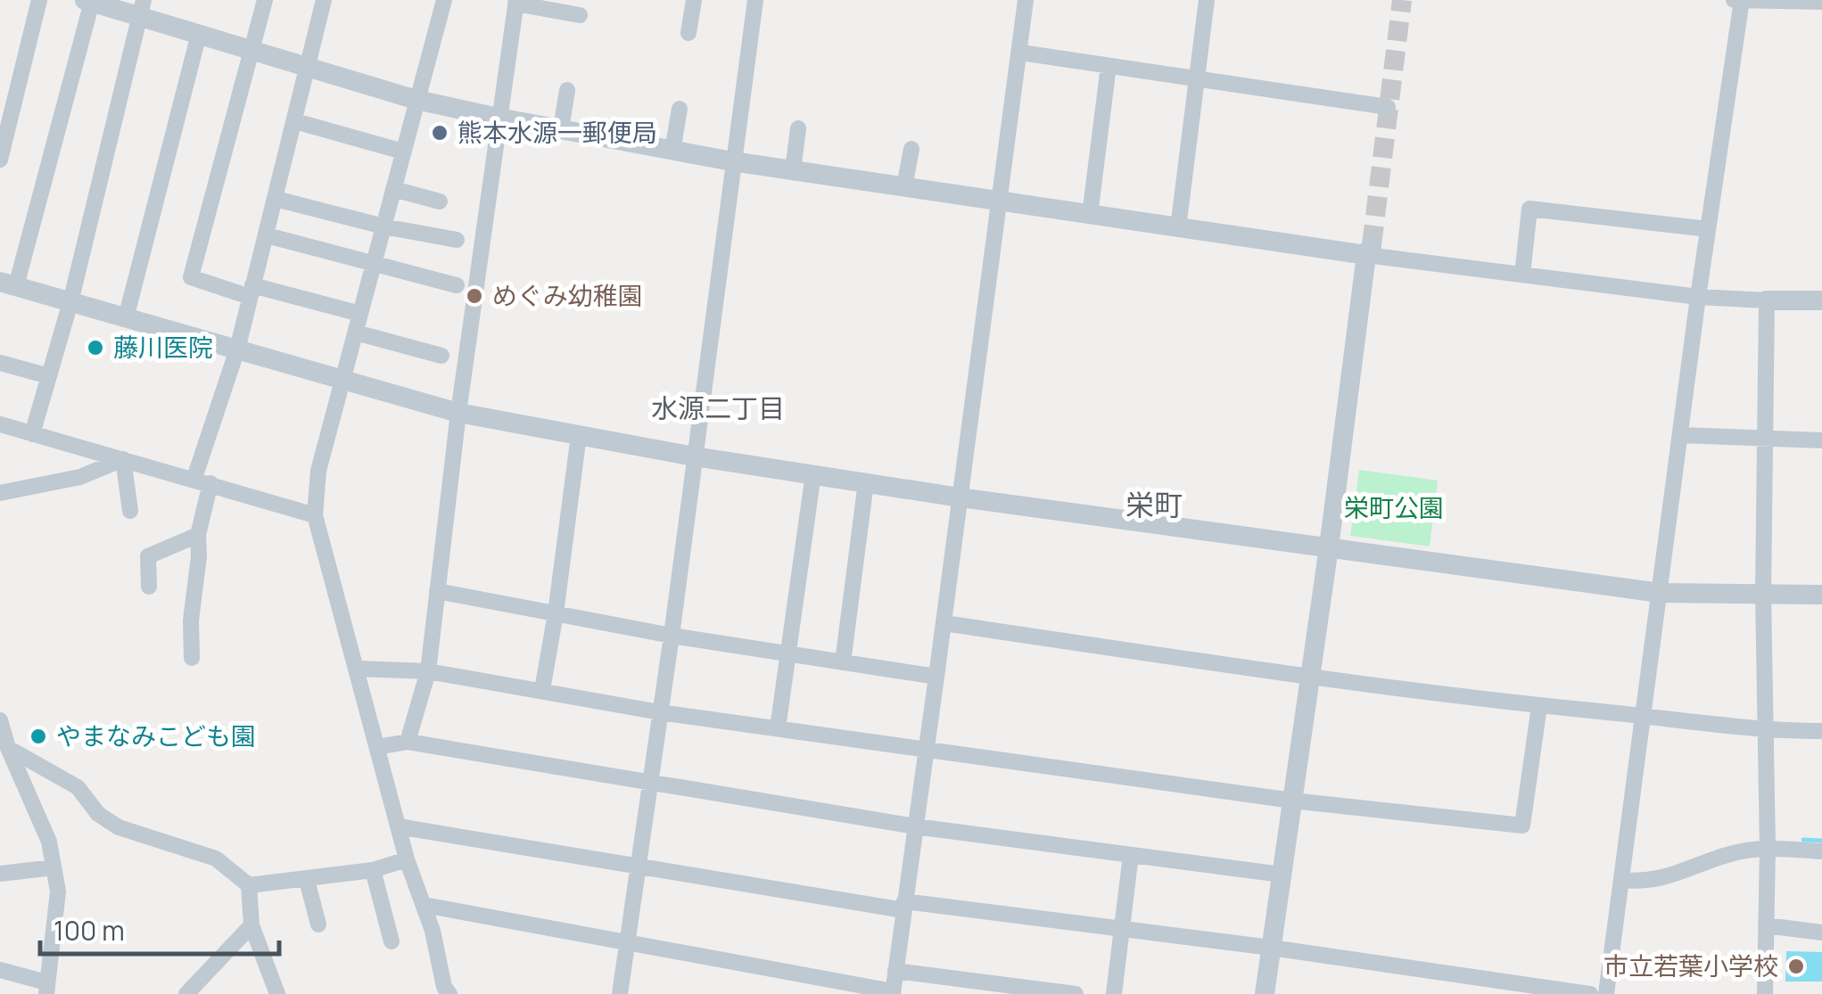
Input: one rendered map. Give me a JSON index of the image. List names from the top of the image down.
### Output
{
  "districts": ["水源二丁目", "栄町"],
  "parks": ["栄町公園"],
  "places": [
    "熊本水源一郵便局",
    "めぐみ幼稚園",
    "藤川医院",
    "やまなみこども園",
    "市立若葉小学校"
  ],
  "scale_bar": "100 m"
}
